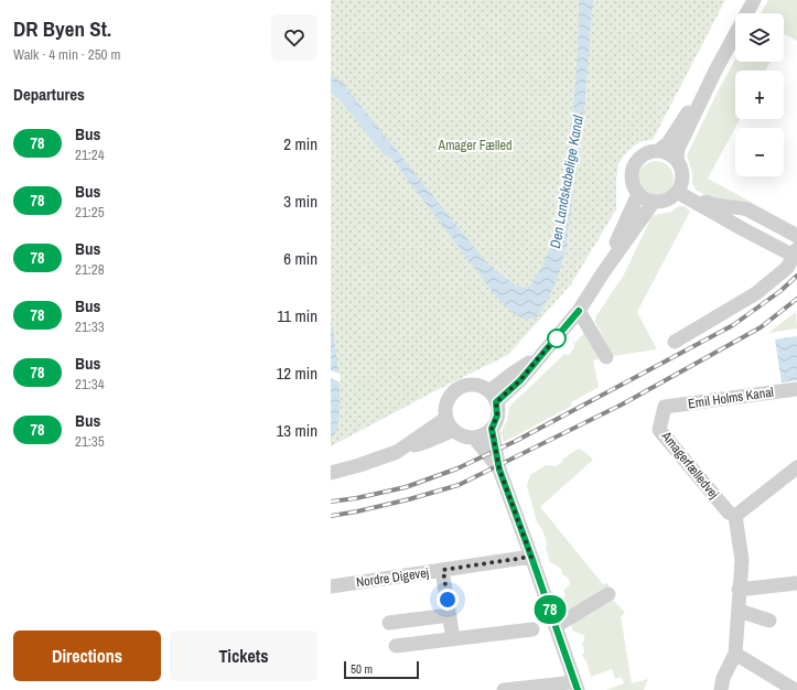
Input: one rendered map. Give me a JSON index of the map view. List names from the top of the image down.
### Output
{
  "streets": {
    "street": ["Emil Holms Kanal", "Amagerfælledvej", "Nordre Digevej"]
  },
  "crossings": [
    ["Emil Holms Kanal", "Amagerfælledvej"]
  ],
  "water": ["Den Landskabelige Kanal"],
  "parks": ["Amager Fælled"],
  "lines": ["bus line 78"],
  "scale_bar": "50 m",
  "page": {
    "heading": [
      ["DR Byen St.", "Walk · 4 min · 250 m"],
      "Departures"
    ],
    "on_map": "78",
    "map_buttons": ["+", "−"],
    "list": [
      {
        "mark": "78",
        "name": "Bus",
        "note": "21:24",
        "value": "2 min"
      },
      {
        "mark": "78",
        "name": "Bus",
        "note": "21:25",
        "value": "3 min"
      },
      {
        "mark": "78",
        "name": "Bus",
        "note": "21:28",
        "value": "6 min"
      },
      {
        "mark": "78",
        "name": "Bus",
        "note": "21:33",
        "value": "11 min"
      },
      {
        "mark": "78",
        "name": "Bus",
        "note": "21:34",
        "value": "12 min"
      },
      {
        "mark": "78",
        "name": "Bus",
        "note": "21:35",
        "value": "13 min"
      }
    ],
    "buttons": ["Directions", "Tickets"],
    "scale": "50 m"
  }
}
